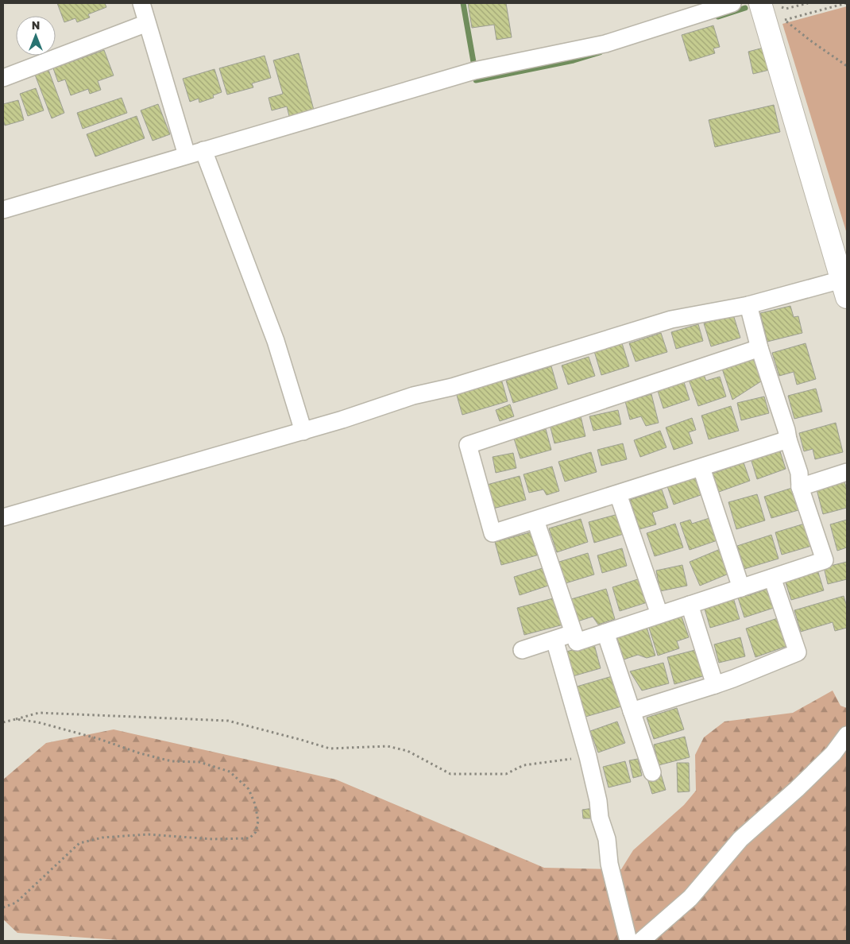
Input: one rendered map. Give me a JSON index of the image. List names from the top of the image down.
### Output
{
  "north": "top"
}
